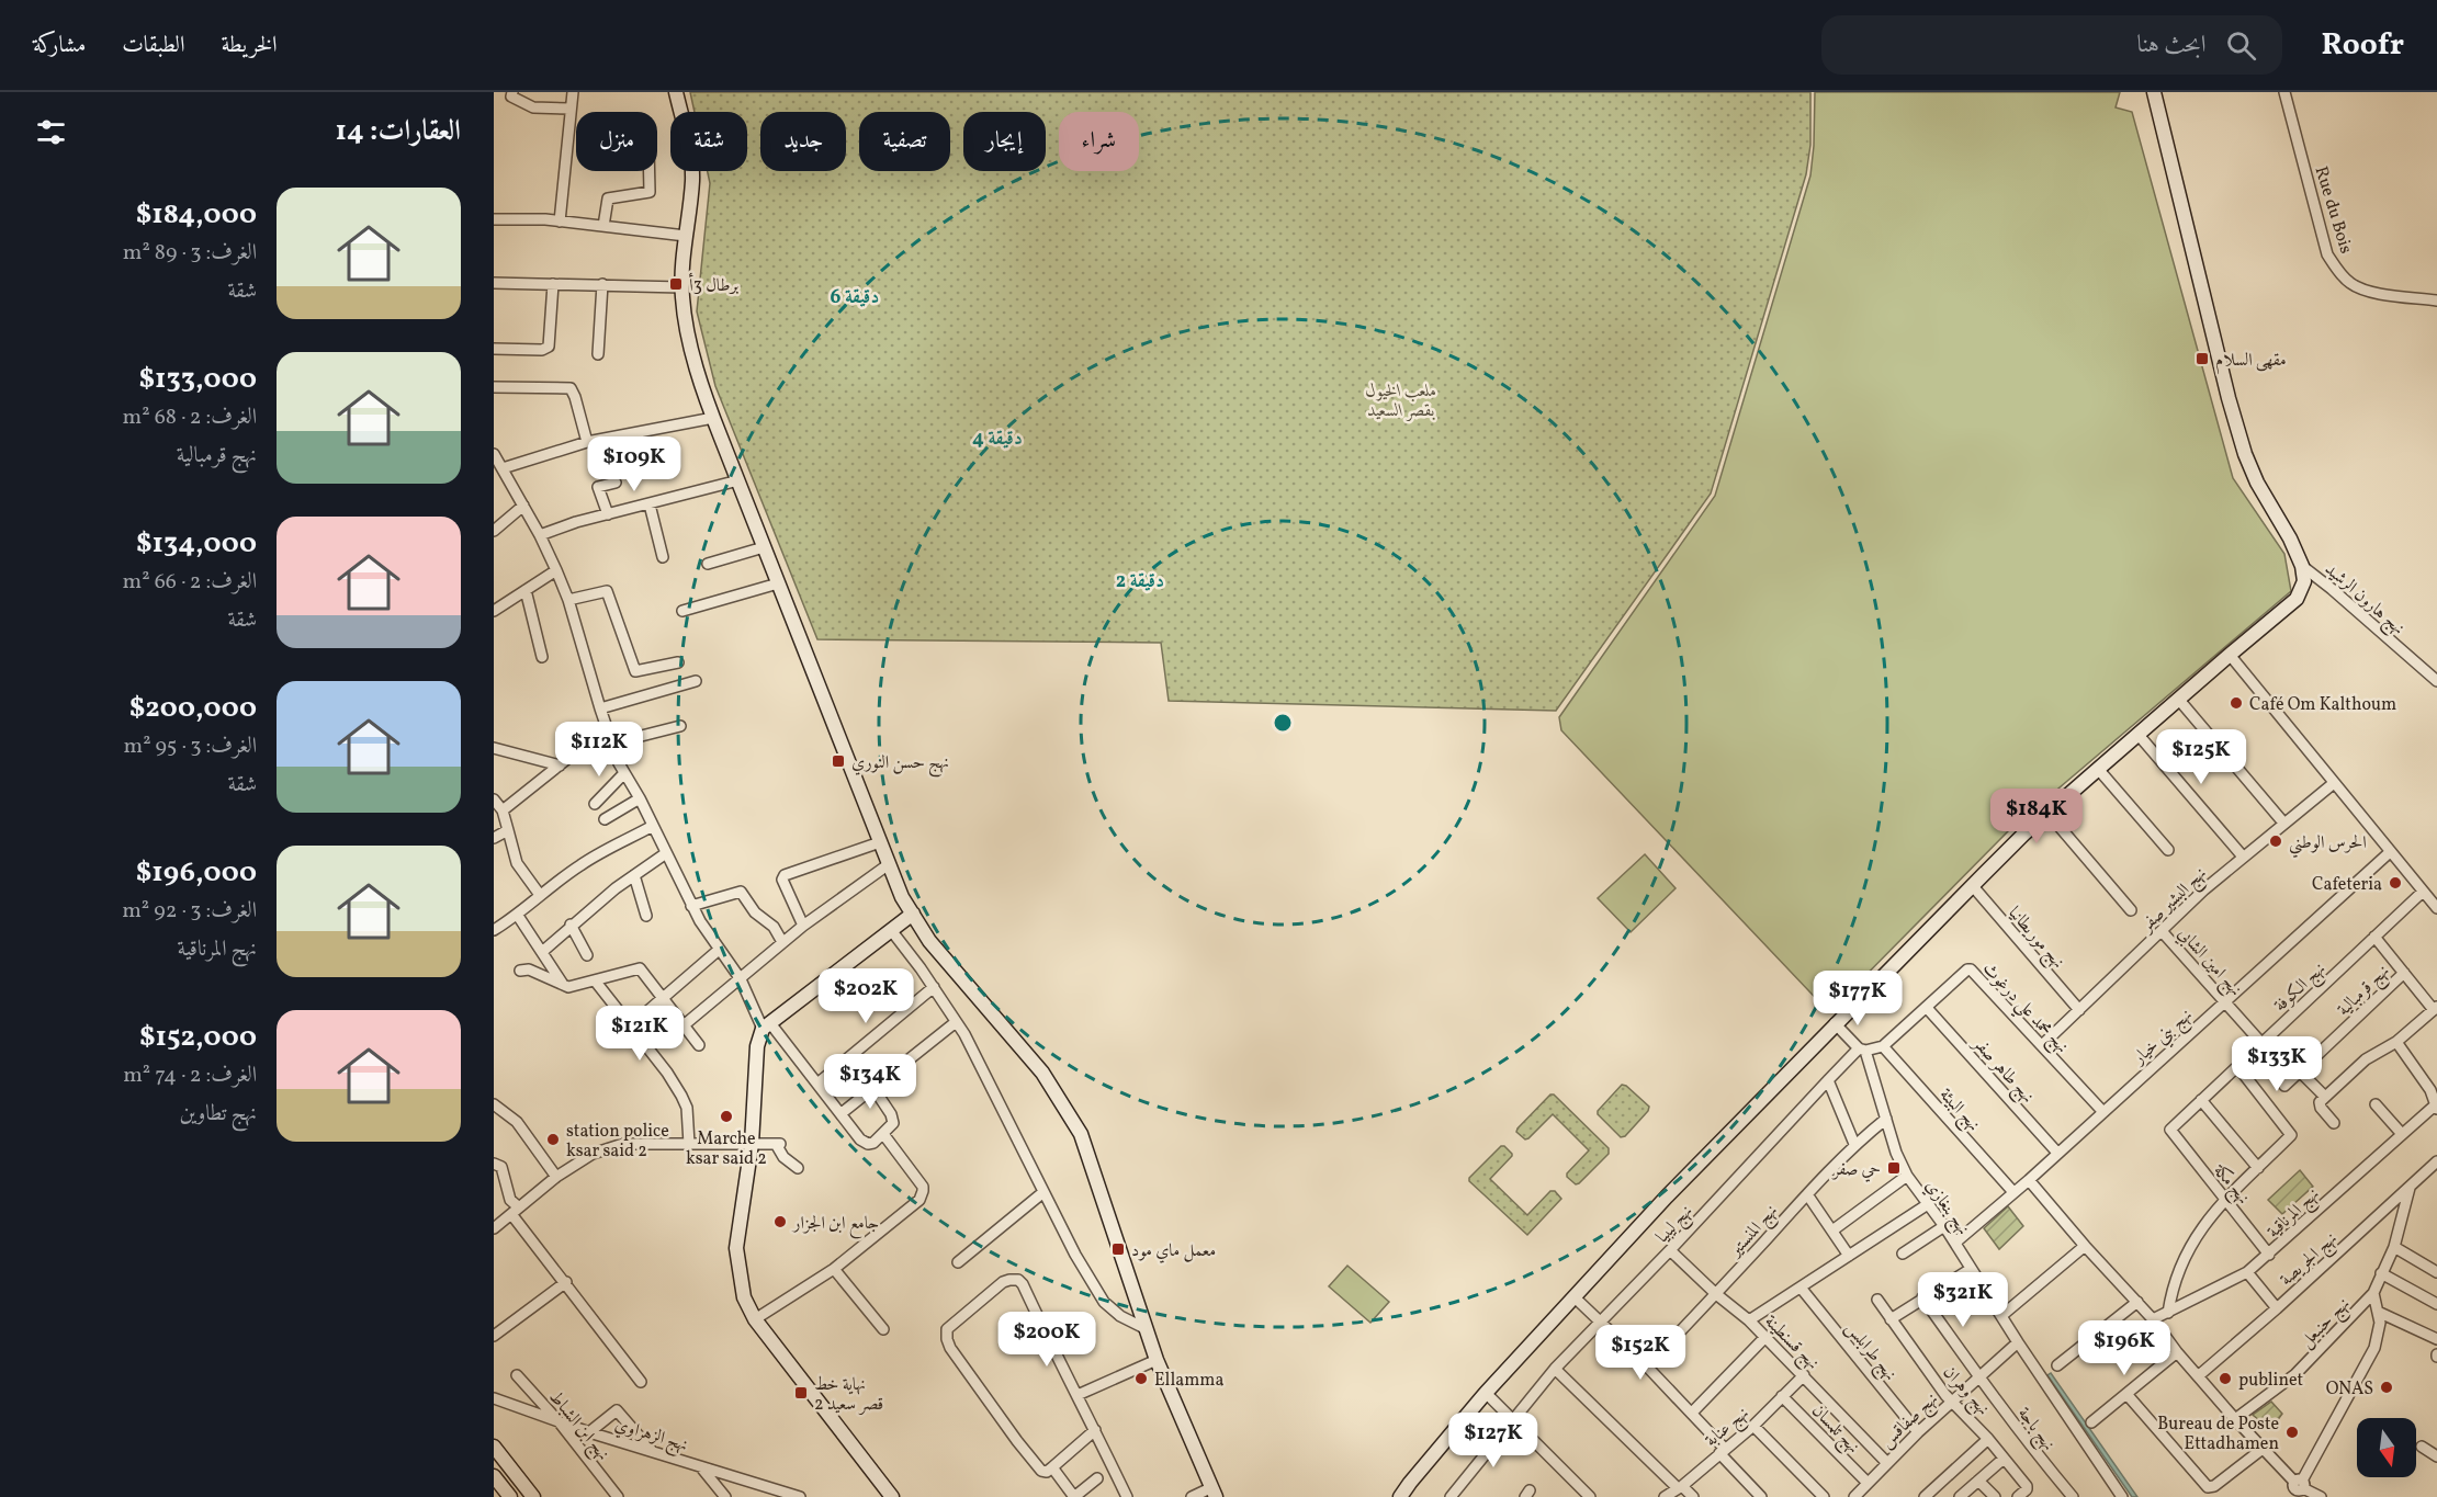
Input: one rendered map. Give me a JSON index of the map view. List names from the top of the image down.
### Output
{
  "streets": {
    "street": [
      "Rue du Bois",
      "نهج هارون الرشيد",
      "نهج البشير صفر",
      "نهج موريطانيا",
      "نهج امين الشابي",
      "نهج الكوفة",
      "نهج قرمبالية",
      "نهج محمد علي درغوث",
      "نهج بني خيار",
      "نهج طاهر صفر",
      "نهج البيئة",
      "نهج مكة",
      "نهج بنغازي",
      "نهج المرناقية",
      "نهج ليبيا",
      "نهج المنستير",
      "نهج الجريصة",
      "نهج حنبعل",
      "نهج قسنطينة",
      "نهج طرابلس",
      "نهج وهران",
      "نهج صفاقس",
      "نهج ابن الشباط",
      "نهج عنابة",
      "نهج تلمسان",
      "نهج باجة",
      "نهج الزهراوي"
    ]
  },
  "crossings": [
    ["نهج البشير صفر", "نهج موريطانيا"],
    ["نهج البشير صفر", "نهج امين الشابي"],
    ["نهج البشير صفر", "نهج محمد علي درغوث"],
    ["نهج امين الشابي", "نهج الكوفة"],
    ["نهج امين الشابي", "نهج بني خيار"],
    ["نهج الكوفة", "نهج مكة"],
    ["نهج محمد علي درغوث", "نهج بني خيار"],
    ["نهج محمد علي درغوث", "نهج طاهر صفر"],
    ["نهج محمد علي درغوث", "نهج البيئة"],
    ["نهج محمد علي درغوث", "نهج بنغازي"],
    ["نهج محمد علي درغوث", "نهج ليبيا"],
    ["نهج بني خيار", "نهج طاهر صفر"],
    ["نهج بني خيار", "نهج البيئة"],
    ["نهج بني خيار", "نهج بنغازي"],
    ["نهج مكة", "نهج المرناقية"],
    ["نهج بنغازي", "نهج ليبيا"],
    ["نهج بنغازي", "نهج المنستير"],
    ["نهج بنغازي", "نهج صفاقس"],
    ["نهج ليبيا", "نهج قسنطينة"],
    ["نهج المنستير", "نهج قسنطينة"],
    ["نهج قسنطينة", "نهج صفاقس"],
    ["نهج قسنطينة", "نهج عنابة"],
    ["نهج طرابلس", "نهج صفاقس"],
    ["نهج وهران", "نهج صفاقس"],
    ["نهج صفاقس", "نهج تلمسان"],
    ["نهج صفاقس", "نهج باجة"],
    ["نهج ابن الشباط", "نهج الزهراوي"],
    ["نهج عنابة", "نهج تلمسان"]
  ],
  "parks": ["ملعب الخيول بقصر السعيد"],
  "places": {
    "transit": [
      "برطال 3أ",
      "مقهى السلام",
      "نهج حسن النوري",
      "حي صفر",
      "معمل ماي مود",
      "نهاية خط قصر سعيد 2"
    ],
    "other": [
      "Café Om Kalthoum",
      "الحرس الوطني",
      "Cafeteria",
      "Marche ksar said 2",
      "station police ksar said 2",
      "جامع ابن الجزار",
      "Ellamma",
      "publinet",
      "ONAS",
      "Bureau de Poste Ettadhamen"
    ]
  },
  "north": "bottom",
  "page": {
    "header": "Roofr",
    "search": "ابحث هنا",
    "nav": ["الخريطة", "الطبقات", "مشاركة"],
    "heading": "العقارات: 14",
    "chip": [
      "شراء",
      "إيجار",
      "تصفية",
      "جديد",
      "شقة",
      "منزل"
    ],
    "list": [
      {
        "name": "$184,000",
        "note": "الغرف: 3 · 89 m² · شقة"
      },
      {
        "name": "$133,000",
        "note": "الغرف: 2 · 68 m² · نهج قرمبالية"
      },
      {
        "name": "$134,000",
        "note": "الغرف: 2 · 66 m² · شقة"
      },
      {
        "name": "$200,000",
        "note": "الغرف: 3 · 95 m² · شقة"
      },
      {
        "name": "$196,000",
        "note": "الغرف: 3 · 92 m² · نهج المرناقية"
      },
      {
        "name": "$152,000",
        "note": "الغرف: 2 · 74 m² · نهج تطاوين"
      }
    ],
    "price": [
      "$109K",
      "$112K",
      "$125K",
      "$184K",
      "$202K",
      "$177K",
      "$121K",
      "$133K",
      "$134K",
      "$321K",
      "$200K",
      "$196K",
      "$152K",
      "$127K"
    ]
  },
  "rings": ["6 دقيقة", "4 دقيقة", "2 دقيقة"]
}
